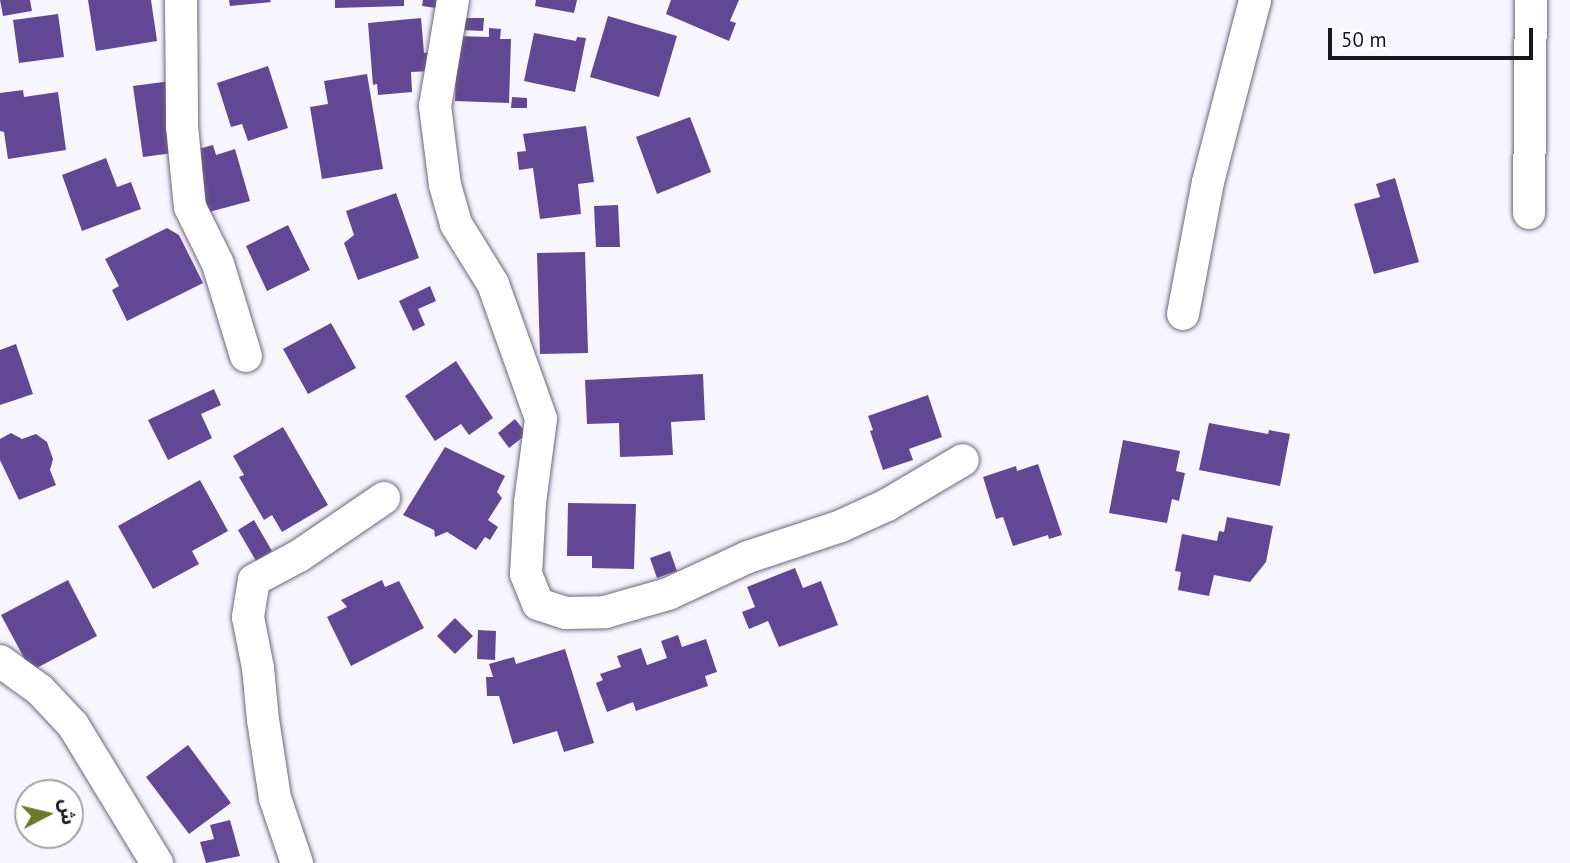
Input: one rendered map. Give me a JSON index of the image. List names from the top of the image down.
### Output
{
  "scale_bar": "50 m",
  "north": "right"
}
